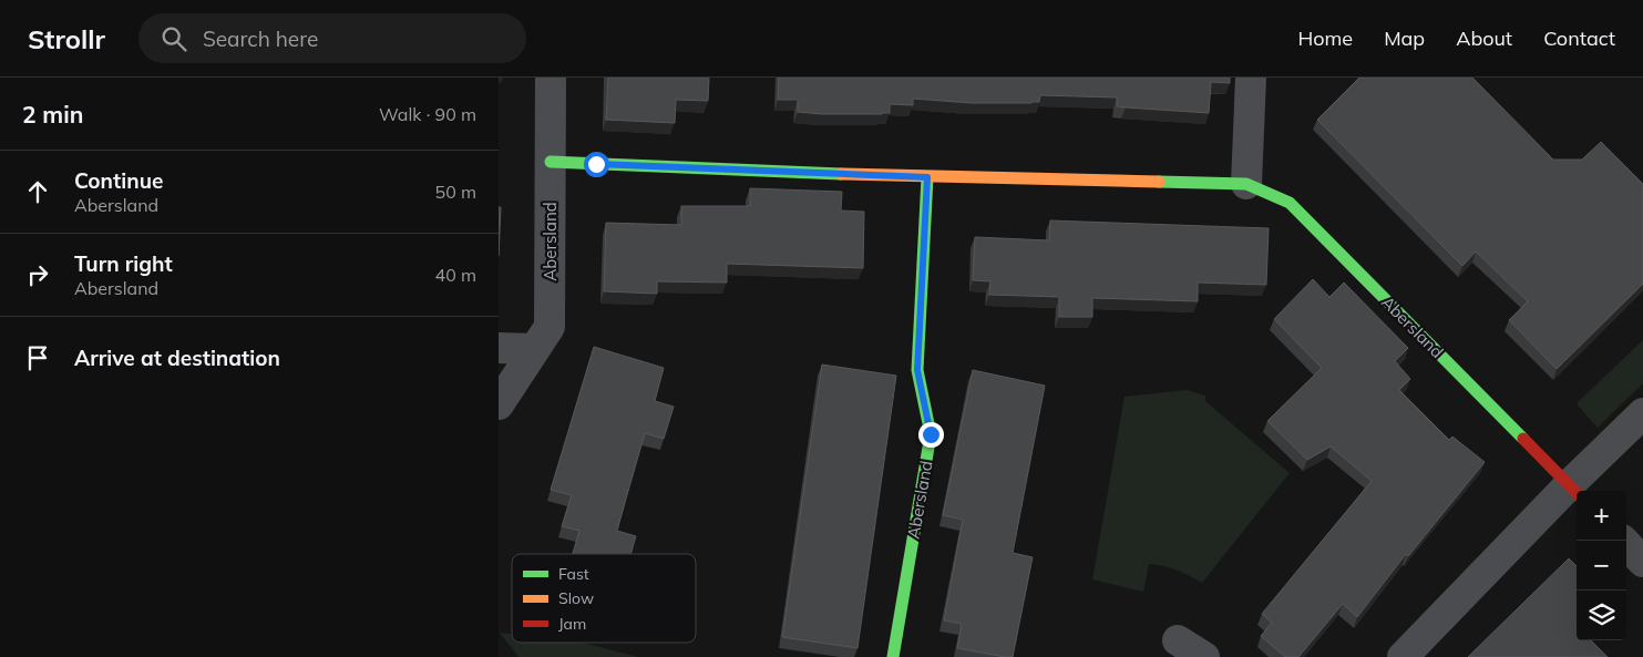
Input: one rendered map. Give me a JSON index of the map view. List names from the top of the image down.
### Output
{
  "streets": {
    "street": ["Abersland"]
  },
  "legend": ["Fast", "Slow", "Jam"],
  "page": {
    "header": "Strollr",
    "search": "Search here",
    "nav": [
      "Home",
      "Map",
      "About",
      "Contact"
    ],
    "heading": ["2 min", "Walk · 90 m"],
    "list": [
      ["Continue", "Abersland", "50 m"],
      ["Turn right", "Abersland", "40 m"],
      "Arrive at destination"
    ],
    "map_buttons": ["+", "−"]
  }
}
